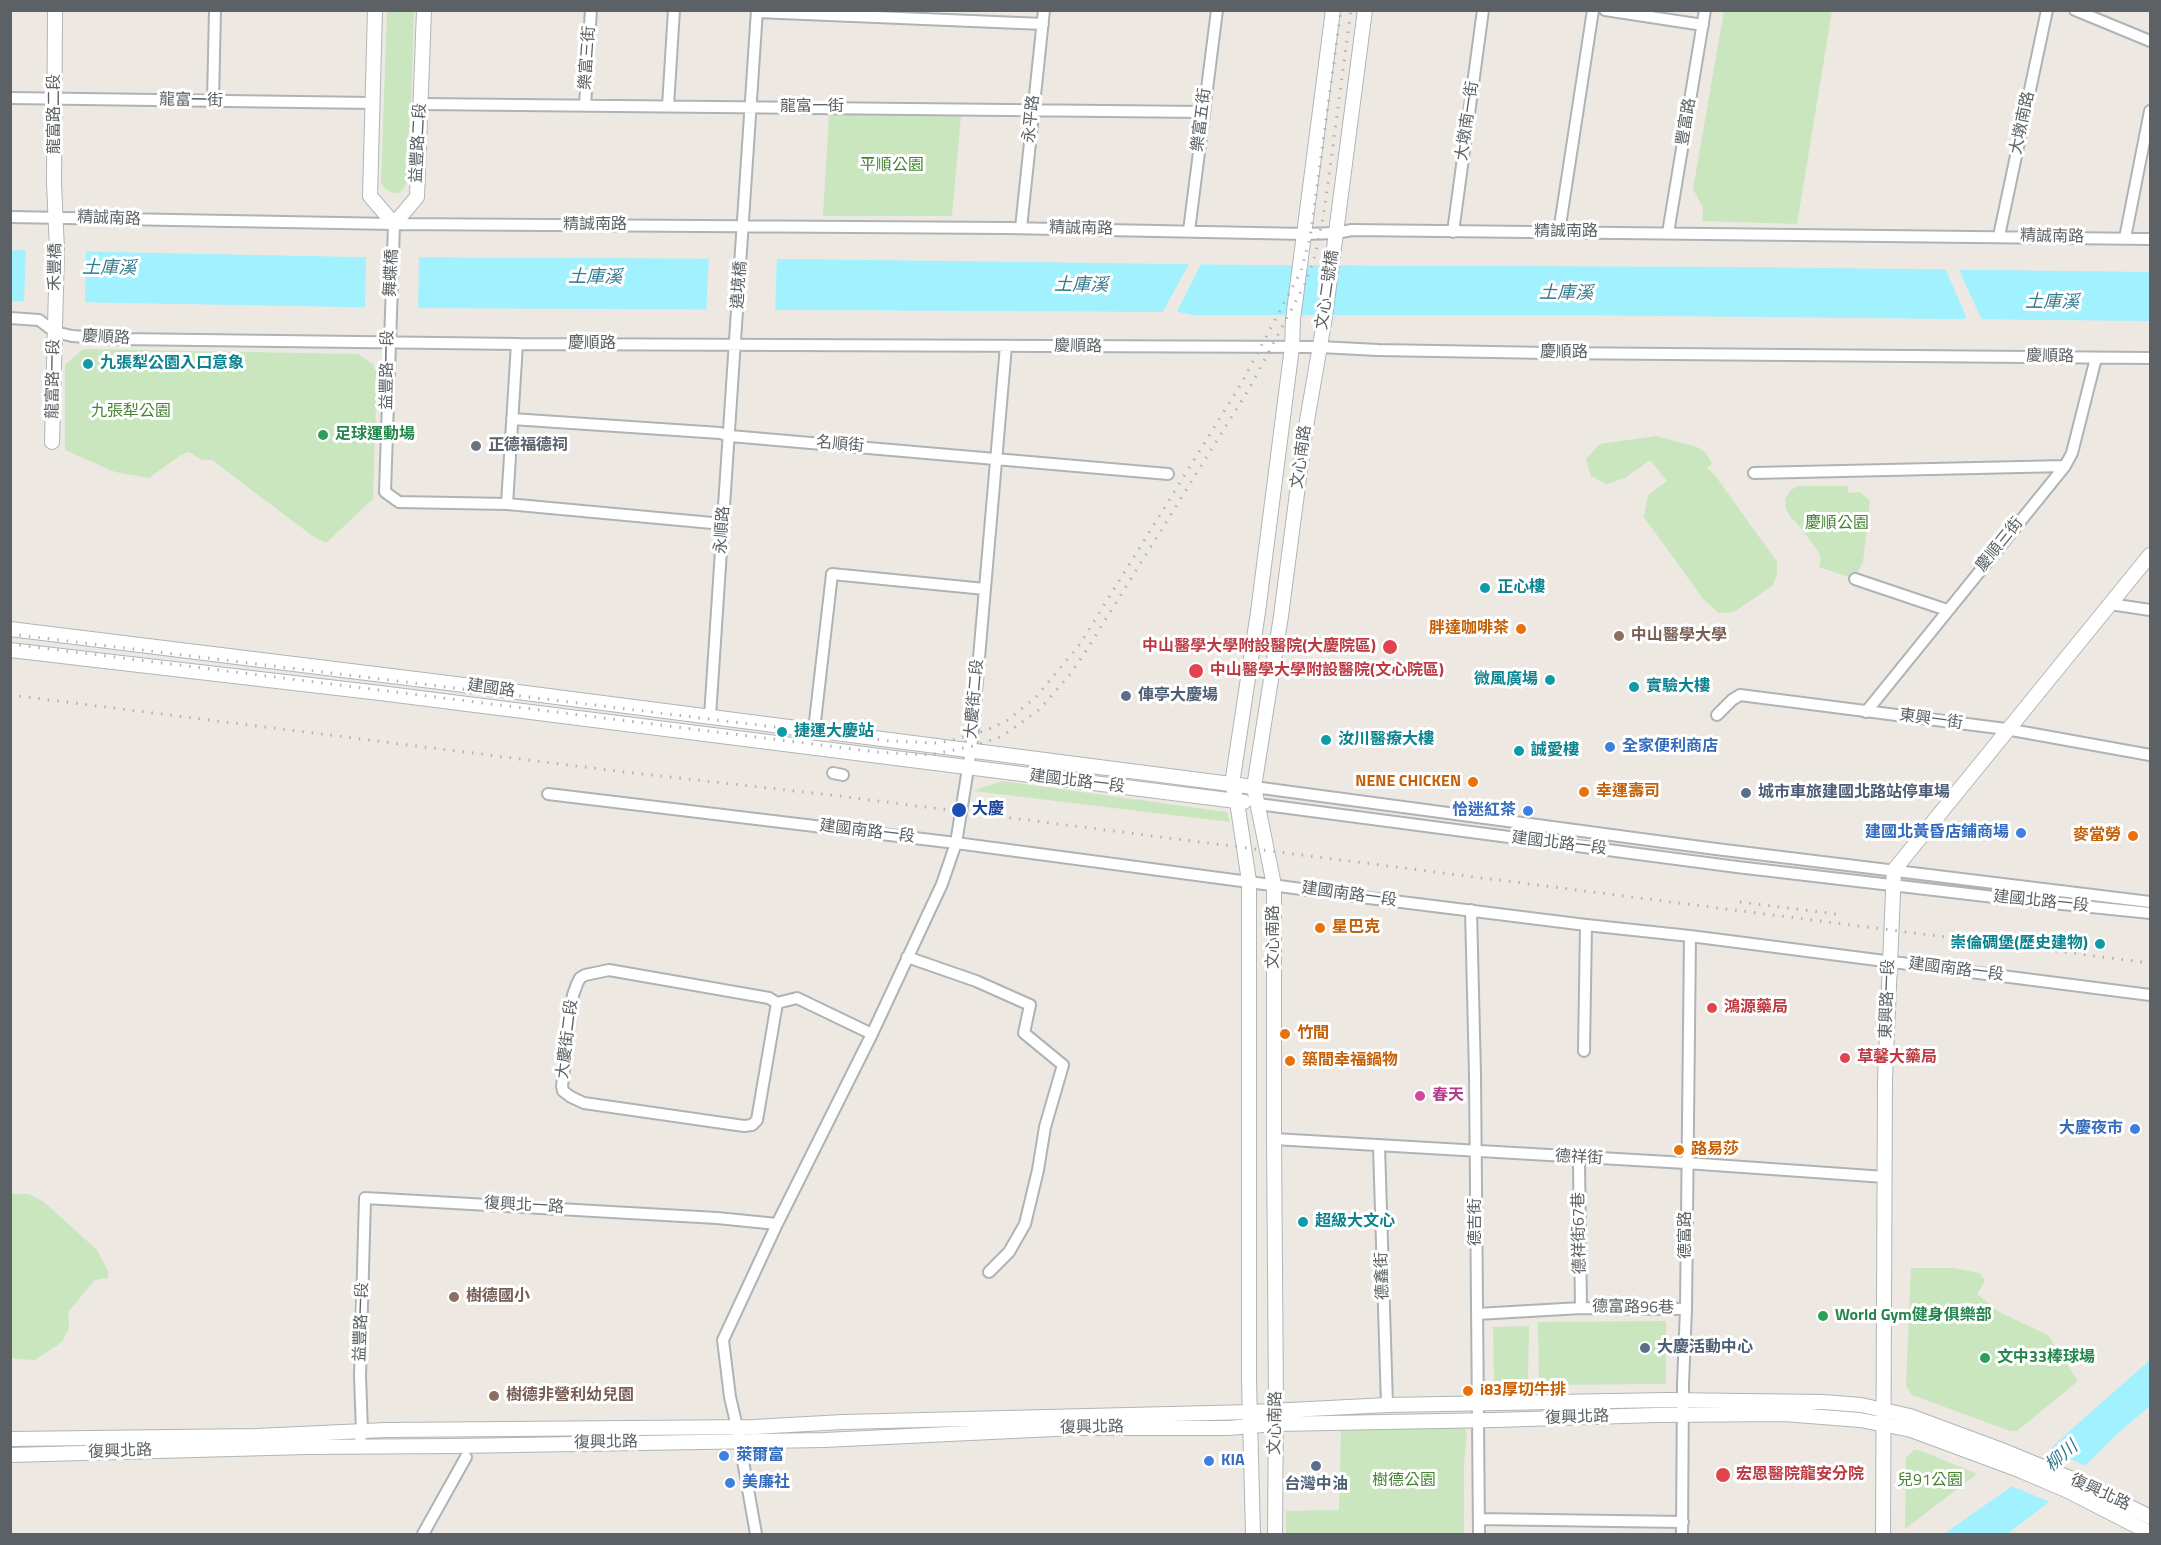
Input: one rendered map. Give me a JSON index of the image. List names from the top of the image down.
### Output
{
  "streets": {
    "street": [
      "樂富三街",
      "龍富一街",
      "龍富路二段",
      "永平路",
      "樂富五街",
      "大墩南一街",
      "豐富路",
      "大墩南路",
      "益豐路二段",
      "精誠南路",
      "禾豐橋",
      "舞蝶橋",
      "遶境橋",
      "文心二號橋",
      "慶順路",
      "益豐路一段",
      "龍富路一段",
      "名順街",
      "文心南路",
      "永順路",
      "慶順三街",
      "建國路",
      "大慶街二段",
      "東興一街",
      "建國北路一段",
      "建國南路一段",
      "東興路一段",
      "德祥街",
      "復興北一路",
      "德吉街",
      "德祥街67巷",
      "德富路",
      "德鑫街",
      "德富路96巷",
      "復興北路"
    ]
  },
  "crossings": [
    ["樂富三街", "龍富一街"],
    ["龍富一街", "龍富路二段"],
    ["龍富一街", "永平路"],
    ["龍富一街", "樂富五街"],
    ["龍富一街", "益豐路二段"],
    ["龍富路二段", "精誠南路"],
    ["龍富路二段", "禾豐橋"],
    ["永平路", "精誠南路"],
    ["樂富五街", "精誠南路"],
    ["大墩南一街", "精誠南路"],
    ["豐富路", "精誠南路"],
    ["大墩南路", "精誠南路"],
    ["益豐路二段", "精誠南路"],
    ["益豐路二段", "舞蝶橋"],
    ["精誠南路", "禾豐橋"],
    ["精誠南路", "舞蝶橋"],
    ["精誠南路", "遶境橋"],
    ["精誠南路", "文心二號橋"],
    ["禾豐橋", "龍富路一段"],
    ["舞蝶橋", "益豐路一段"],
    ["遶境橋", "慶順路"],
    ["遶境橋", "永順路"],
    ["文心二號橋", "慶順路"],
    ["文心二號橋", "文心南路"],
    ["慶順路", "益豐路一段"],
    ["慶順路", "龍富路一段"],
    ["慶順路", "文心南路"],
    ["慶順路", "永順路"],
    ["慶順路", "慶順三街"],
    ["慶順路", "大慶街二段"],
    ["益豐路一段", "復興北一路"],
    ["益豐路一段", "復興北路"],
    ["名順街", "永順路"],
    ["名順街", "大慶街二段"],
    ["文心南路", "建國北路一段"],
    ["文心南路", "建國南路一段"],
    ["文心南路", "德祥街"],
    ["文心南路", "復興北路"],
    ["永順路", "建國路"],
    ["慶順三街", "東興一街"],
    ["建國路", "大慶街二段"],
    ["建國路", "建國北路一段"],
    ["大慶街二段", "建國北路一段"],
    ["大慶街二段", "建國南路一段"],
    ["大慶街二段", "復興北一路"],
    ["大慶街二段", "復興北路"],
    ["建國北路一段", "東興路一段"],
    ["建國南路一段", "東興路一段"],
    ["建國南路一段", "德吉街"],
    ["建國南路一段", "德富路"],
    ["東興路一段", "德祥街"],
    ["東興路一段", "復興北路"],
    ["德祥街", "德吉街"],
    ["德祥街", "德祥街67巷"],
    ["德祥街", "德富路"],
    ["德祥街", "德鑫街"],
    ["德吉街", "德富路96巷"],
    ["德吉街", "復興北路"],
    ["德祥街67巷", "德富路96巷"],
    ["德富路", "德富路96巷"],
    ["德富路", "復興北路"],
    ["德鑫街", "復興北路"]
  ],
  "water": ["土庫溪", "柳川"],
  "parks": [
    "平順公園",
    "九張犁公園",
    "慶順公園",
    "樹德公園",
    "兒91公園"
  ],
  "places": [
    "九張犁公園入口意象",
    "足球運動場",
    "正德福德祠",
    "正心樓",
    "胖達咖啡茶",
    "中山醫學大學",
    "中山醫學大學附設醫院(大慶院區)",
    "中山醫學大學附設醫院(文心院區)",
    "微風廣場",
    "實驗大樓",
    "俥亭大慶場",
    "捷運大慶站",
    "汝川醫療大樓",
    "全家便利商店",
    "誠愛樓",
    "NENE CHICKEN",
    "幸運壽司",
    "城市車旅建國北路站停車場",
    "大慶",
    "恰迷紅茶",
    "建國北黃昏店鋪商場",
    "麥當勞",
    "星巴克",
    "崇倫碉堡(歷史建物)",
    "鴻源藥局",
    "竹間",
    "草馨大藥局",
    "築間幸福鍋物",
    "春天",
    "大慶夜市",
    "路易莎",
    "超級大文心",
    "樹德國小",
    "World Gym健身俱樂部",
    "大慶活動中心",
    "文中33棒球場",
    "i83厚切牛排",
    "樹德非營利幼兒園",
    "萊爾富",
    "KIA",
    "台灣中油",
    "宏恩醫院龍安分院",
    "美廉社"
  ]
}
